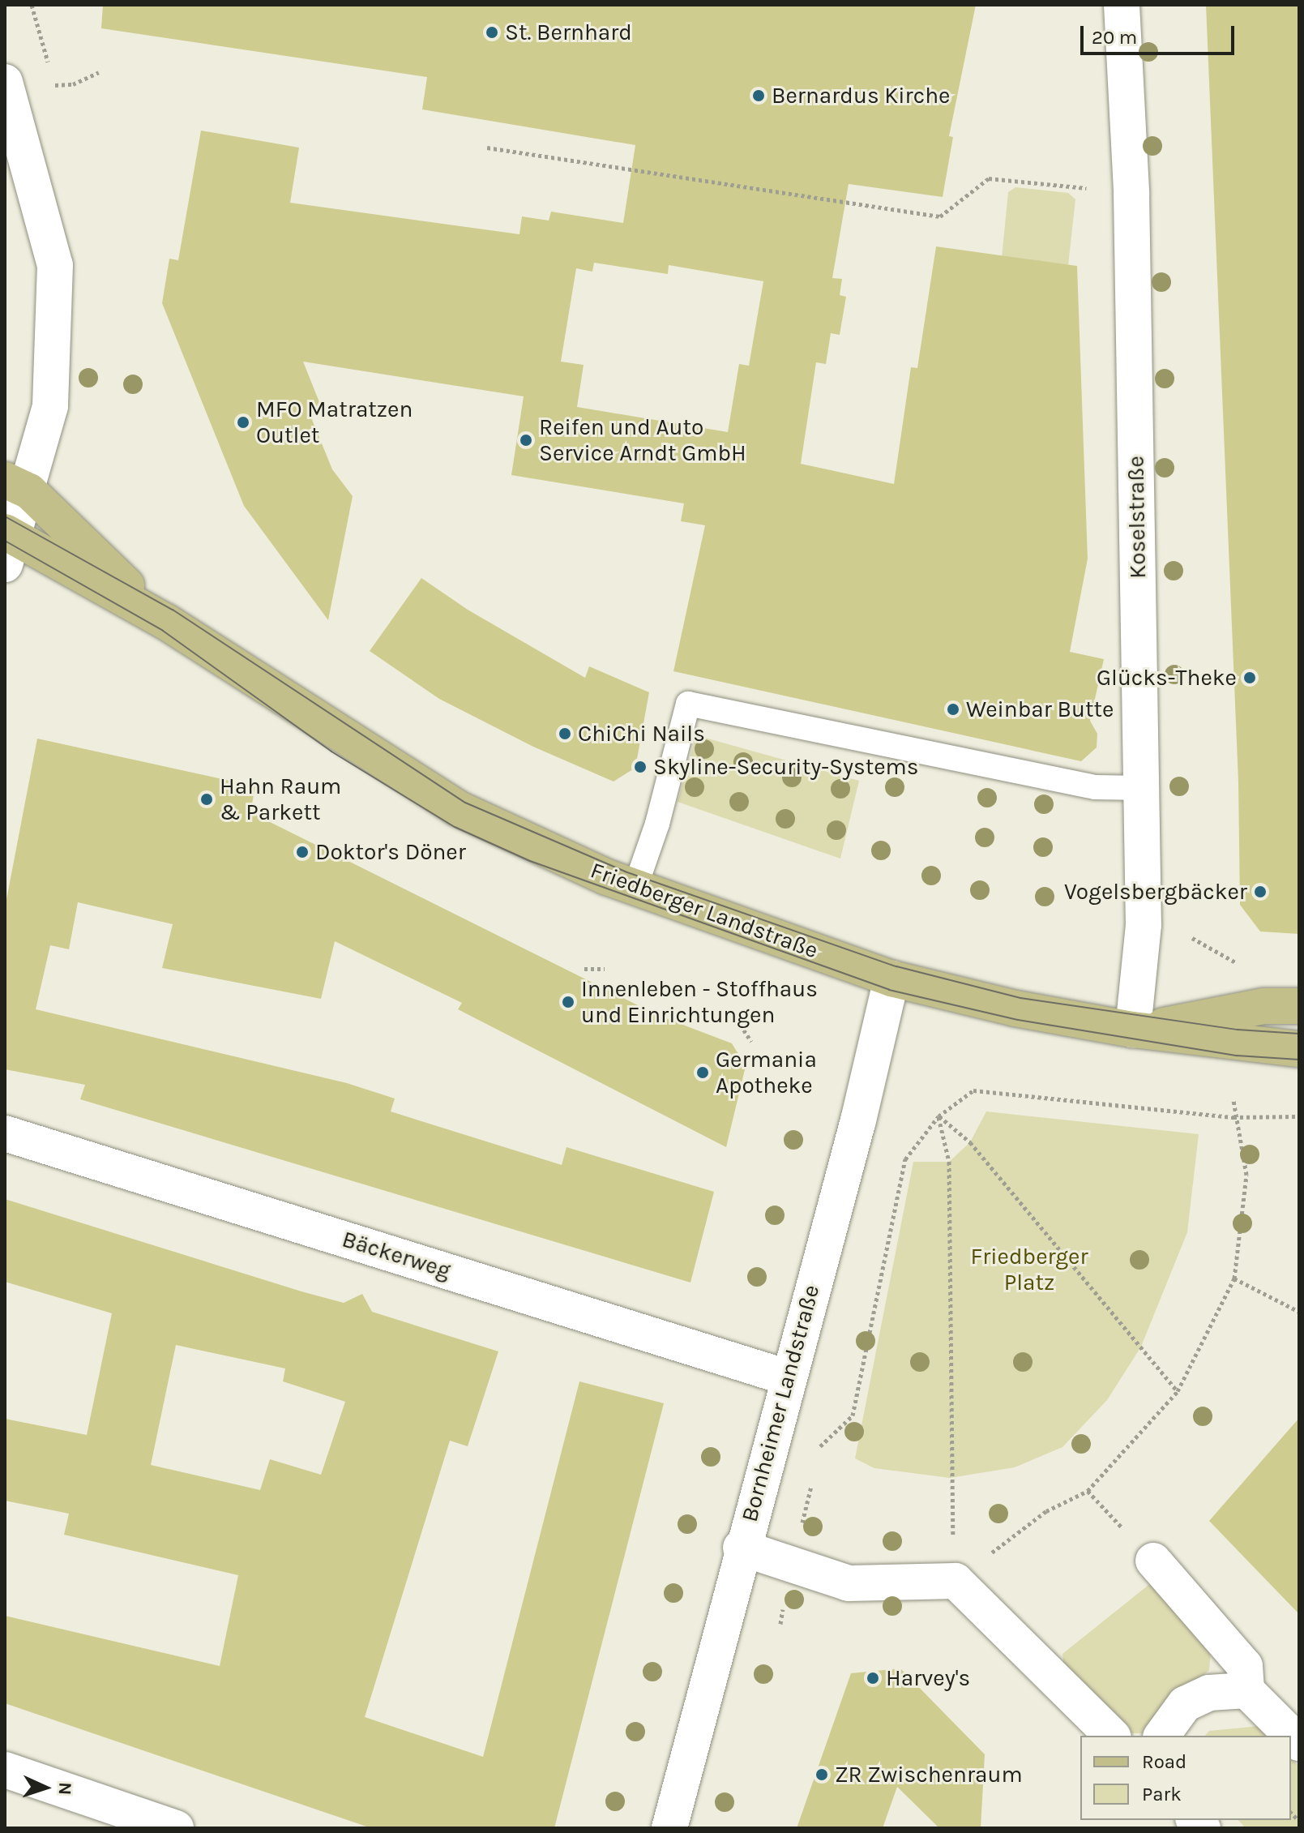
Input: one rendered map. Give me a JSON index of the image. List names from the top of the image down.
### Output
{
  "streets": {
    "main road": ["Friedberger Landstraße"],
    "street": ["Koselstraße", "Bäckerweg", "Bornheimer Landstraße"]
  },
  "crossings": [
    ["Koselstraße", "Friedberger Landstraße"],
    ["Friedberger Landstraße", "Bornheimer Landstraße"],
    ["Bäckerweg", "Bornheimer Landstraße"]
  ],
  "parks": ["Friedberger Platz"],
  "places": [
    "St. Bernhard",
    "Bernardus Kirche",
    "MFO Matratzen Outlet",
    "Reifen und Auto Service Arndt GmbH",
    "Glücks-Theke",
    "Weinbar Butte",
    "ChiChi Nails",
    "Skyline-Security-Systems",
    "Hahn Raum & Parkett",
    "Doktor's Döner",
    "Vogelsbergbäcker",
    "Innenleben - Stoffhaus und Einrichtungen",
    "Germania Apotheke",
    "Harvey's",
    "ZR Zwischenraum"
  ],
  "legend": ["Road", "Park"],
  "scale_bar": "20 m",
  "north": "right"
}
